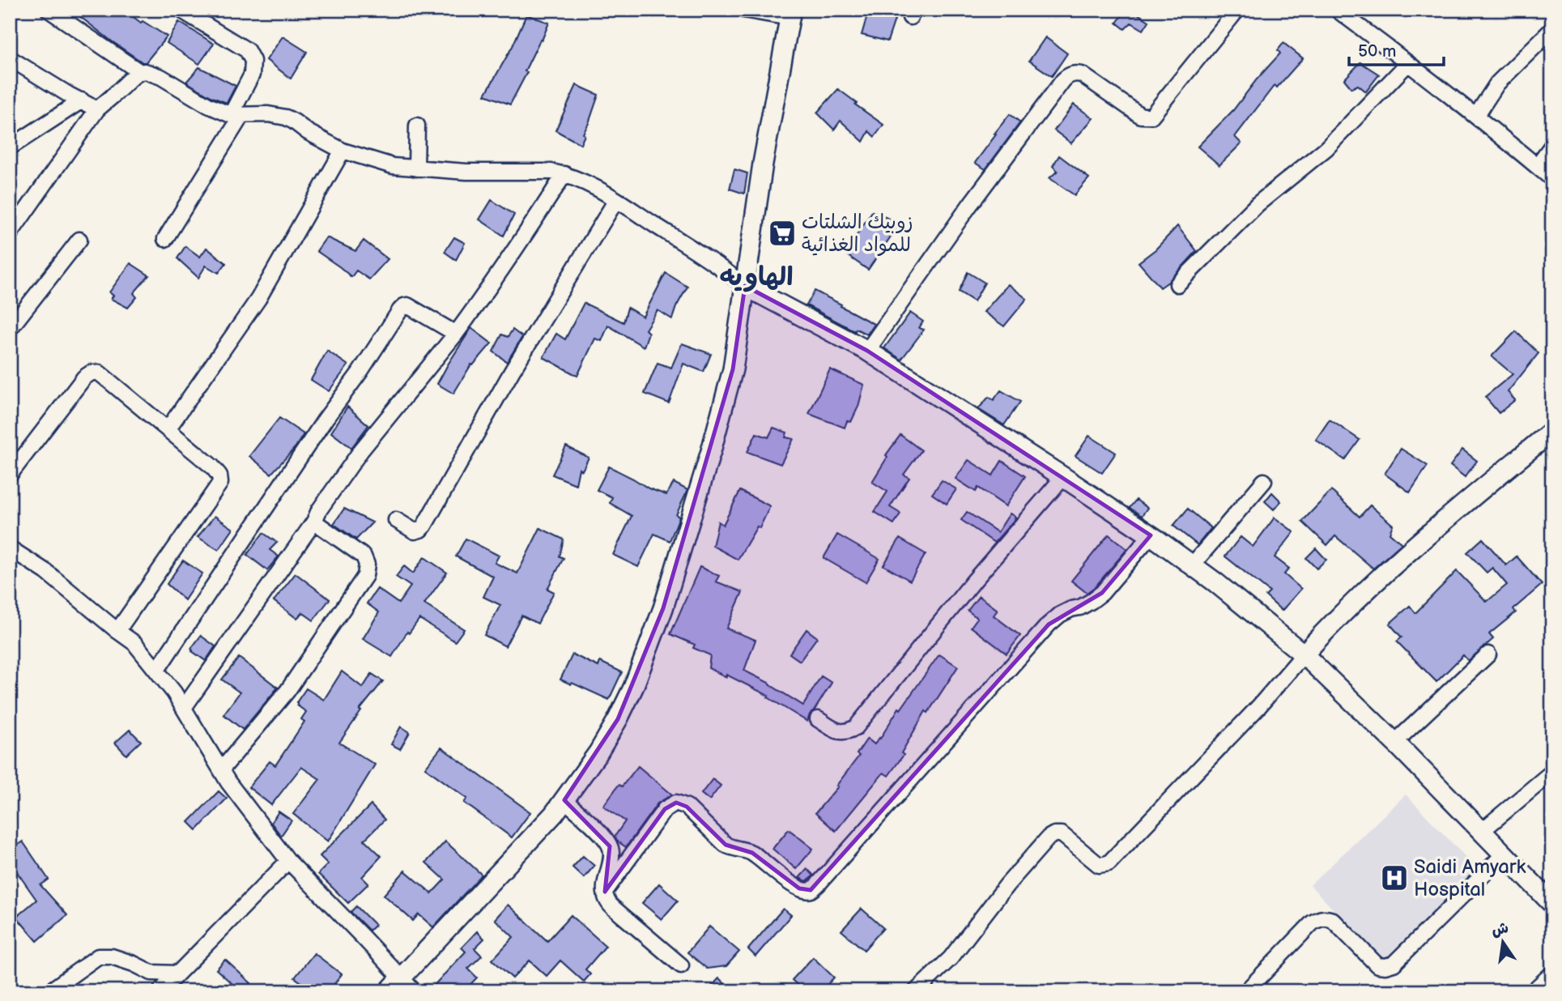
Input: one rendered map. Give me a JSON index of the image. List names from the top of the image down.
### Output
{
  "districts": ["الهاويه"],
  "places": {
    "supermarket": ["زوبيك الشلتات للمواد الغذائية"],
    "hospital": ["Saidi Amyark Hospital"]
  },
  "scale_bar": "50 m",
  "north": "top"
}
